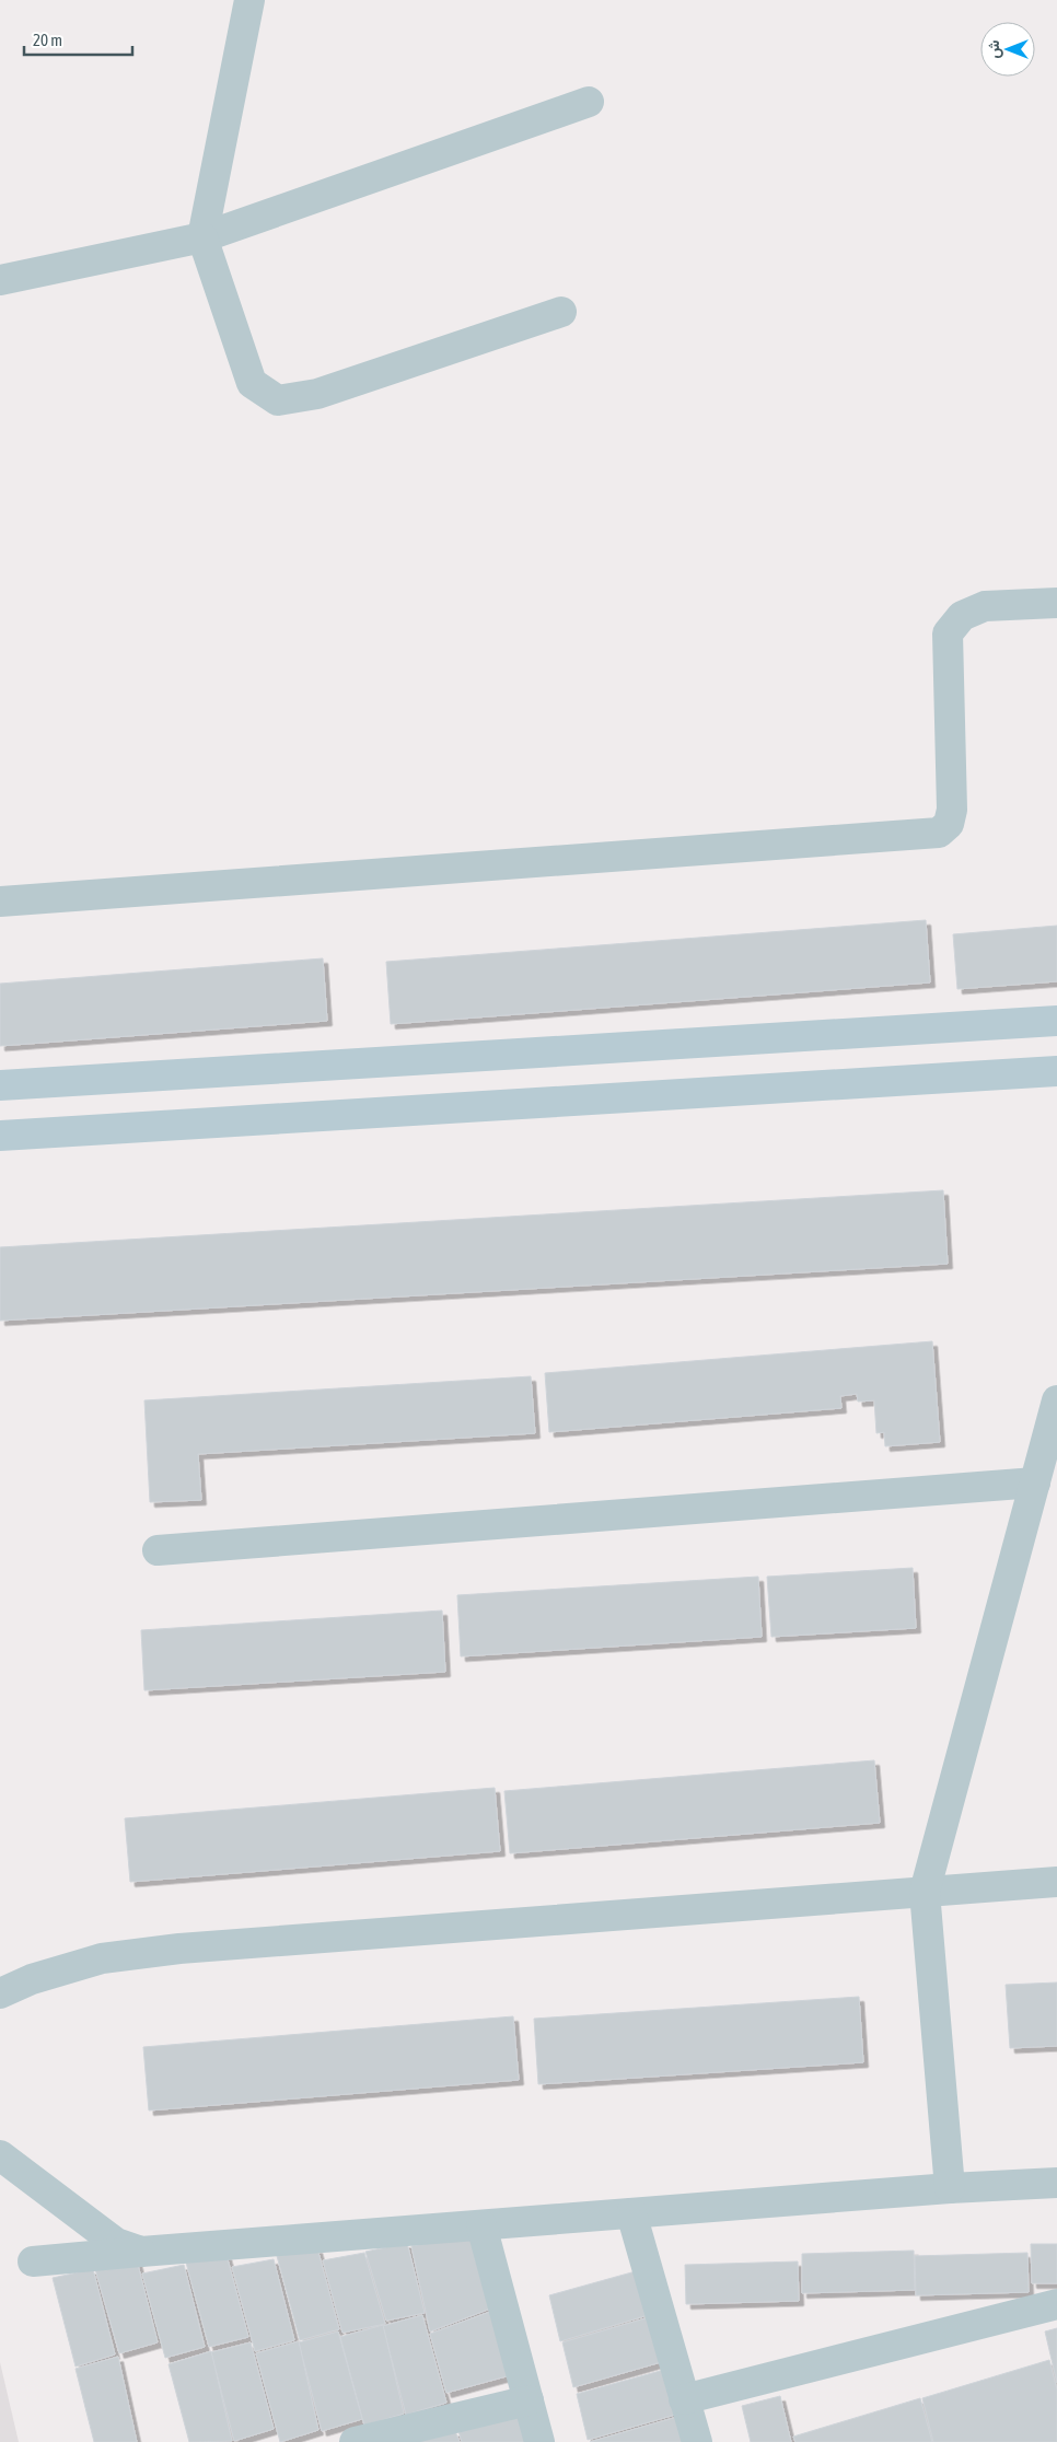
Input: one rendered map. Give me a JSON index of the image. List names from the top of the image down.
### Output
{
  "scale_bar": "20 m",
  "north": "left"
}
